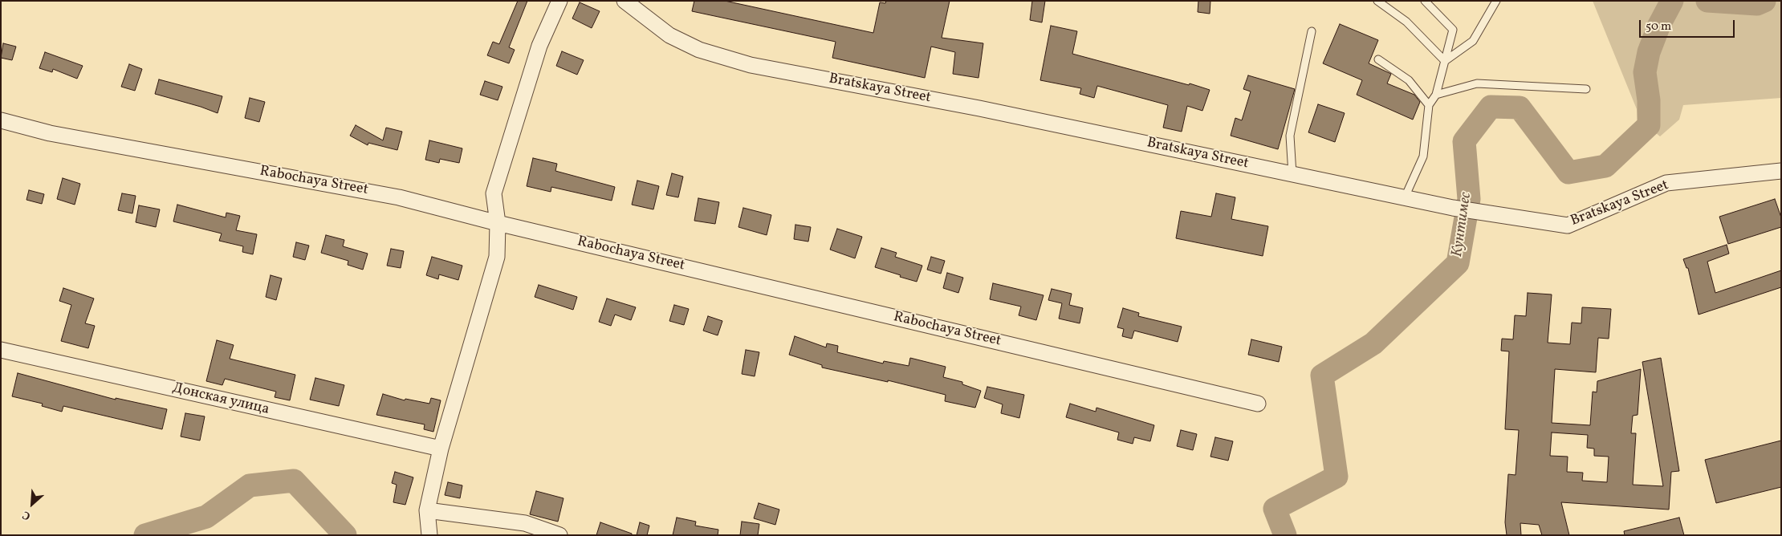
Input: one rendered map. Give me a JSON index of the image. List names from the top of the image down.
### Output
{
  "streets": {
    "street": ["Bratskaya Street", "Rabochaya Street", "Донская улица"]
  },
  "water": ["Кунтимес"],
  "scale_bar": "50 m",
  "north": "bottom left"
}
